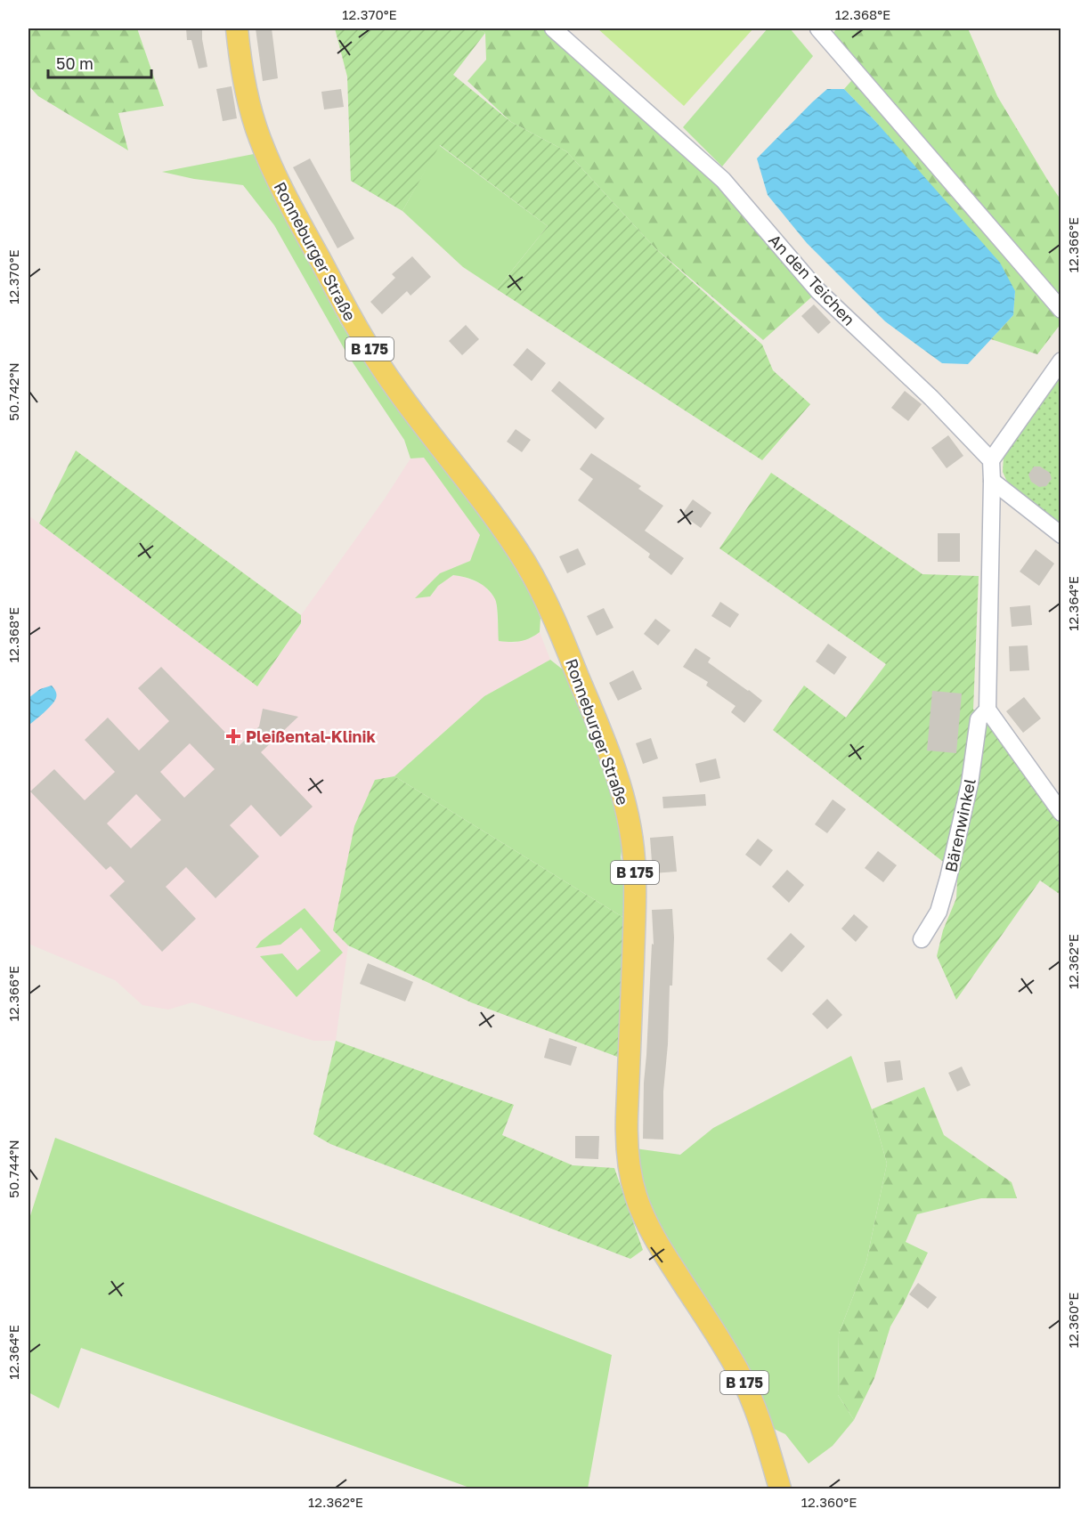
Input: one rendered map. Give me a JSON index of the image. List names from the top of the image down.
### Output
{
  "streets": {
    "main road": ["Ronneburger Straße", "B 175"],
    "street": ["An den Teichen", "Bärenwinkel"]
  },
  "places": {
    "health": ["Pleißental-Klinik"]
  },
  "scale_bar": "50 m",
  "coordinates": [
    "12.370°E",
    "12.368°E",
    "12.366°E",
    "50.742°N",
    "12.364°E",
    "12.362°E",
    "50.744°N",
    "12.360°E"
  ]
}
